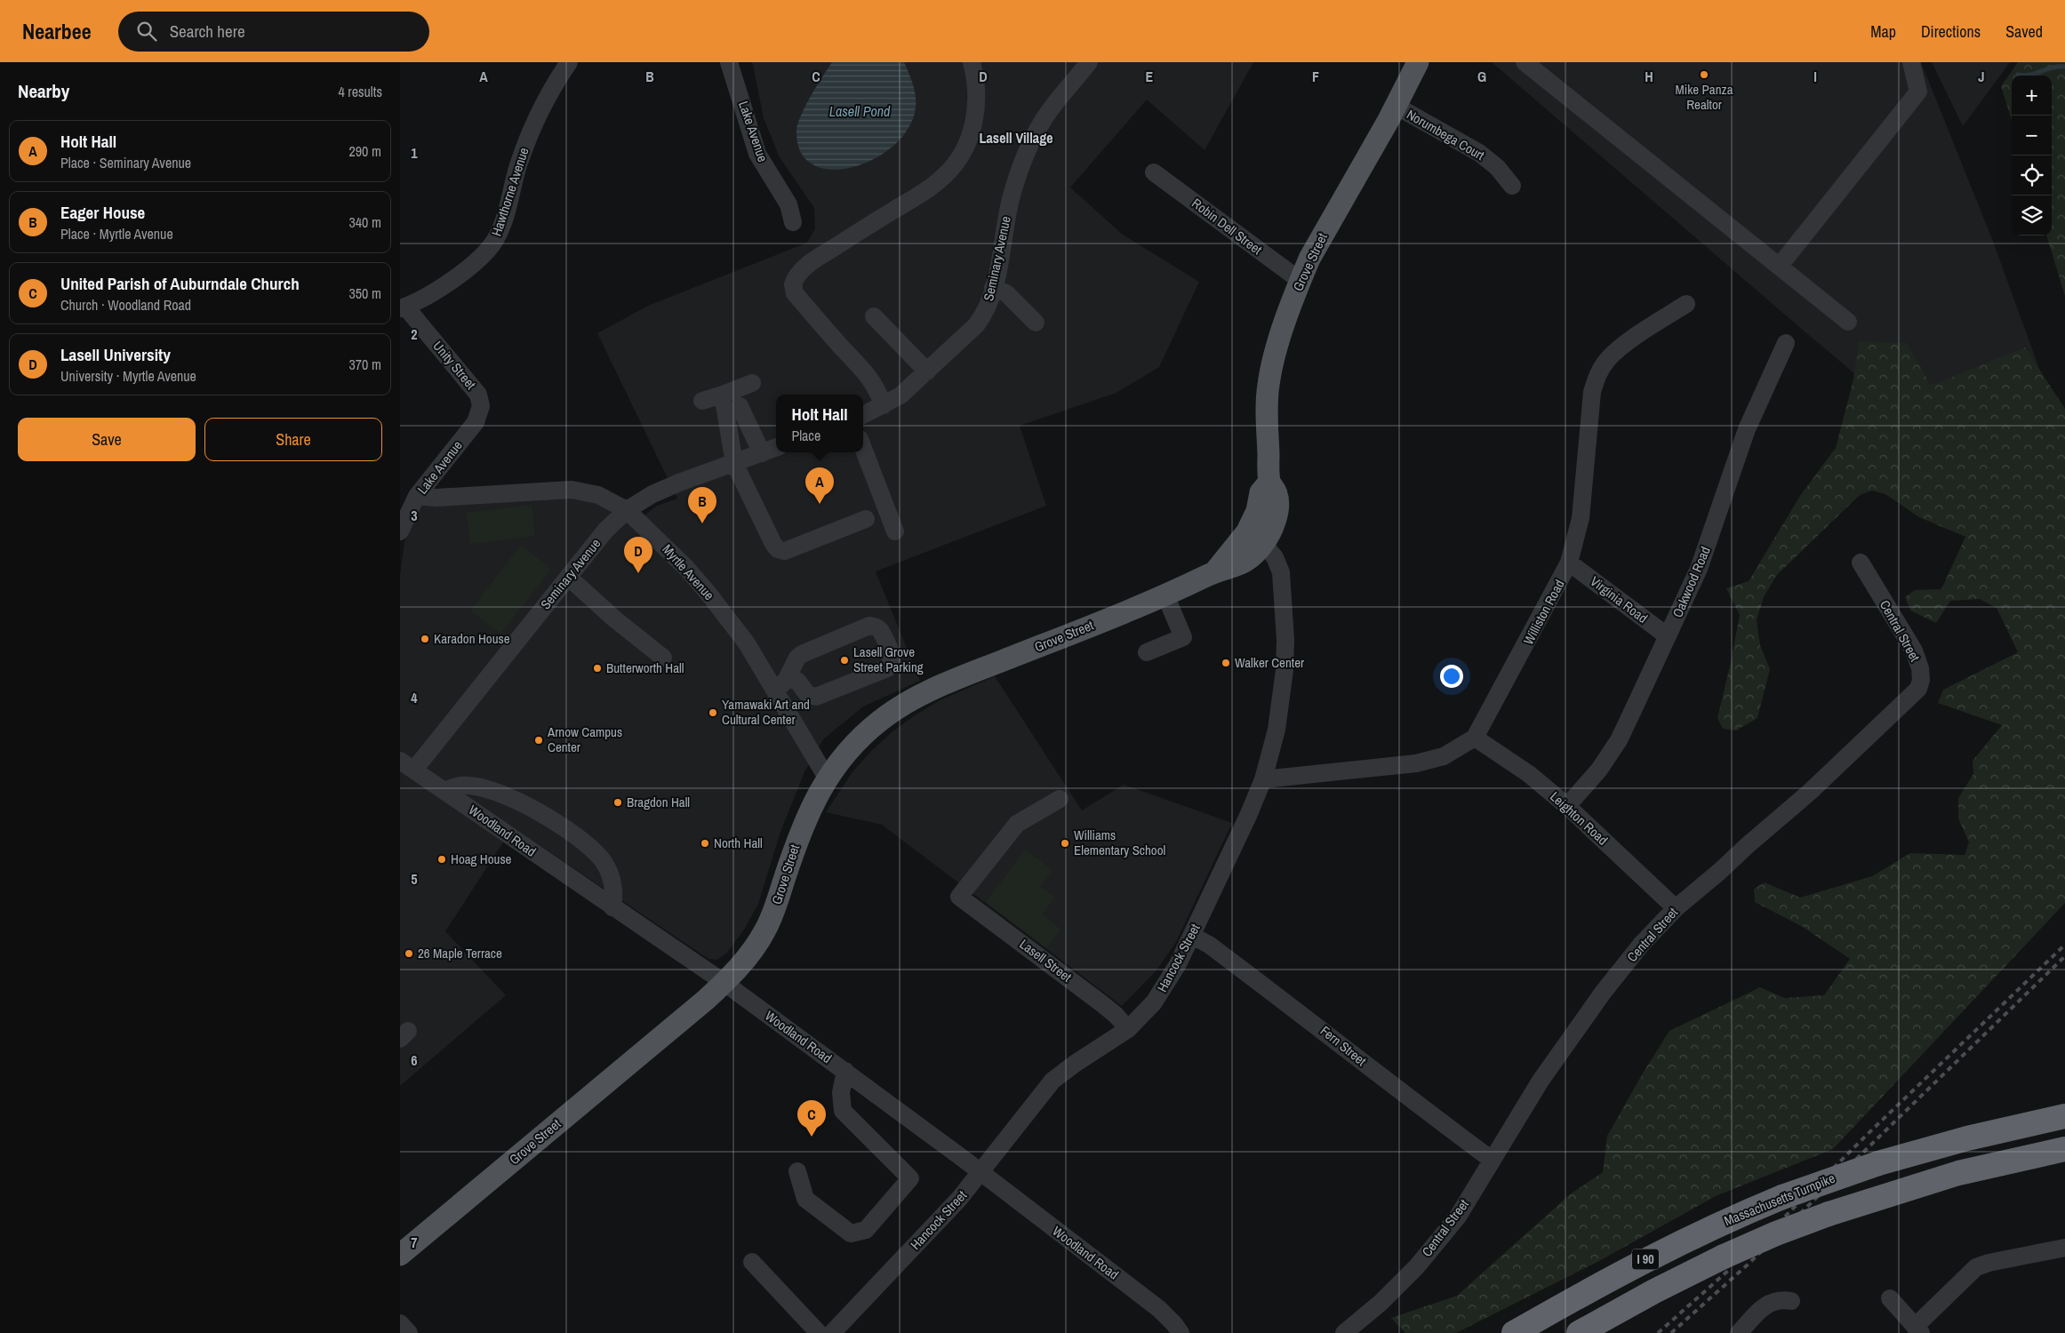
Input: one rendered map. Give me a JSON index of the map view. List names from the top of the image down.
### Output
{
  "streets": {
    "highway": ["Massachusetts Turnpike", "I 90"],
    "main road": ["Grove Street"],
    "street": [
      "Lake Avenue",
      "Norumbega Court",
      "Hawthorne Avenue",
      "Robin Dell Street",
      "Seminary Avenue",
      "Unity Street",
      "Myrtle Avenue",
      "Oakwood Road",
      "Virginia Road",
      "Williston Road",
      "Central Street",
      "Leighton Road",
      "Woodland Road",
      "Hancock Street",
      "Lasell Street",
      "Fern Street"
    ]
  },
  "crossings": [
    ["Lake Avenue", "Unity Street"],
    ["Lake Avenue", "Myrtle Avenue"],
    ["Norumbega Court", "Grove Street"],
    ["Hawthorne Avenue", "Unity Street"],
    ["Robin Dell Street", "Grove Street"],
    ["Seminary Avenue", "Myrtle Avenue"],
    ["Seminary Avenue", "Woodland Road"],
    ["Grove Street", "Myrtle Avenue"],
    ["Grove Street", "Woodland Road"],
    ["Grove Street", "Hancock Street"],
    ["Oakwood Road", "Virginia Road"],
    ["Oakwood Road", "Leighton Road"],
    ["Virginia Road", "Williston Road"],
    ["Williston Road", "Leighton Road"],
    ["Williston Road", "Hancock Street"],
    ["Central Street", "Leighton Road"],
    ["Central Street", "Fern Street"],
    ["Woodland Road", "Hancock Street"],
    ["Hancock Street", "Lasell Street"],
    ["Hancock Street", "Fern Street"]
  ],
  "districts": ["Lasell Village"],
  "water": ["Lasell Pond"],
  "places": [
    "Mike Panza Realtor",
    "Karadon House",
    "Lasell Grove Street Parking",
    "Walker Center",
    "Butterworth Hall",
    "Yamawaki Art and Cultural Center",
    "Arnow Campus Center",
    "Bragdon Hall",
    "North Hall",
    "Williams Elementary School",
    "Hoag House",
    "26 Maple Terrace"
  ],
  "page": {
    "header": "Nearbee",
    "search": "Search here",
    "nav": ["Map", "Directions", "Saved"],
    "heading": ["Nearby", "4 results"],
    "map_buttons": ["+", "−"],
    "list": [
      {
        "mark": "A",
        "name": "Holt Hall",
        "note": "Place · Seminary Avenue",
        "value": "290 m"
      },
      {
        "mark": "B",
        "name": "Eager House",
        "note": "Place · Myrtle Avenue",
        "value": "340 m"
      },
      {
        "mark": "C",
        "name": "United Parish of Auburndale Church",
        "note": "Church · Woodland Road",
        "value": "350 m"
      },
      {
        "mark": "D",
        "name": "Lasell University",
        "note": "University · Myrtle Avenue",
        "value": "370 m"
      }
    ],
    "popup": ["Holt Hall", "Place"],
    "buttons": ["Save", "Share"],
    "pins": [
      "A",
      "B",
      "D",
      "C"
    ]
  },
  "grid": {
    "columns": [
      "A",
      "B",
      "C",
      "D",
      "E",
      "F",
      "G",
      "H",
      "I",
      "J"
    ],
    "rows": [
      "1",
      "2",
      "3",
      "4",
      "5",
      "6",
      "7"
    ]
  }
}
